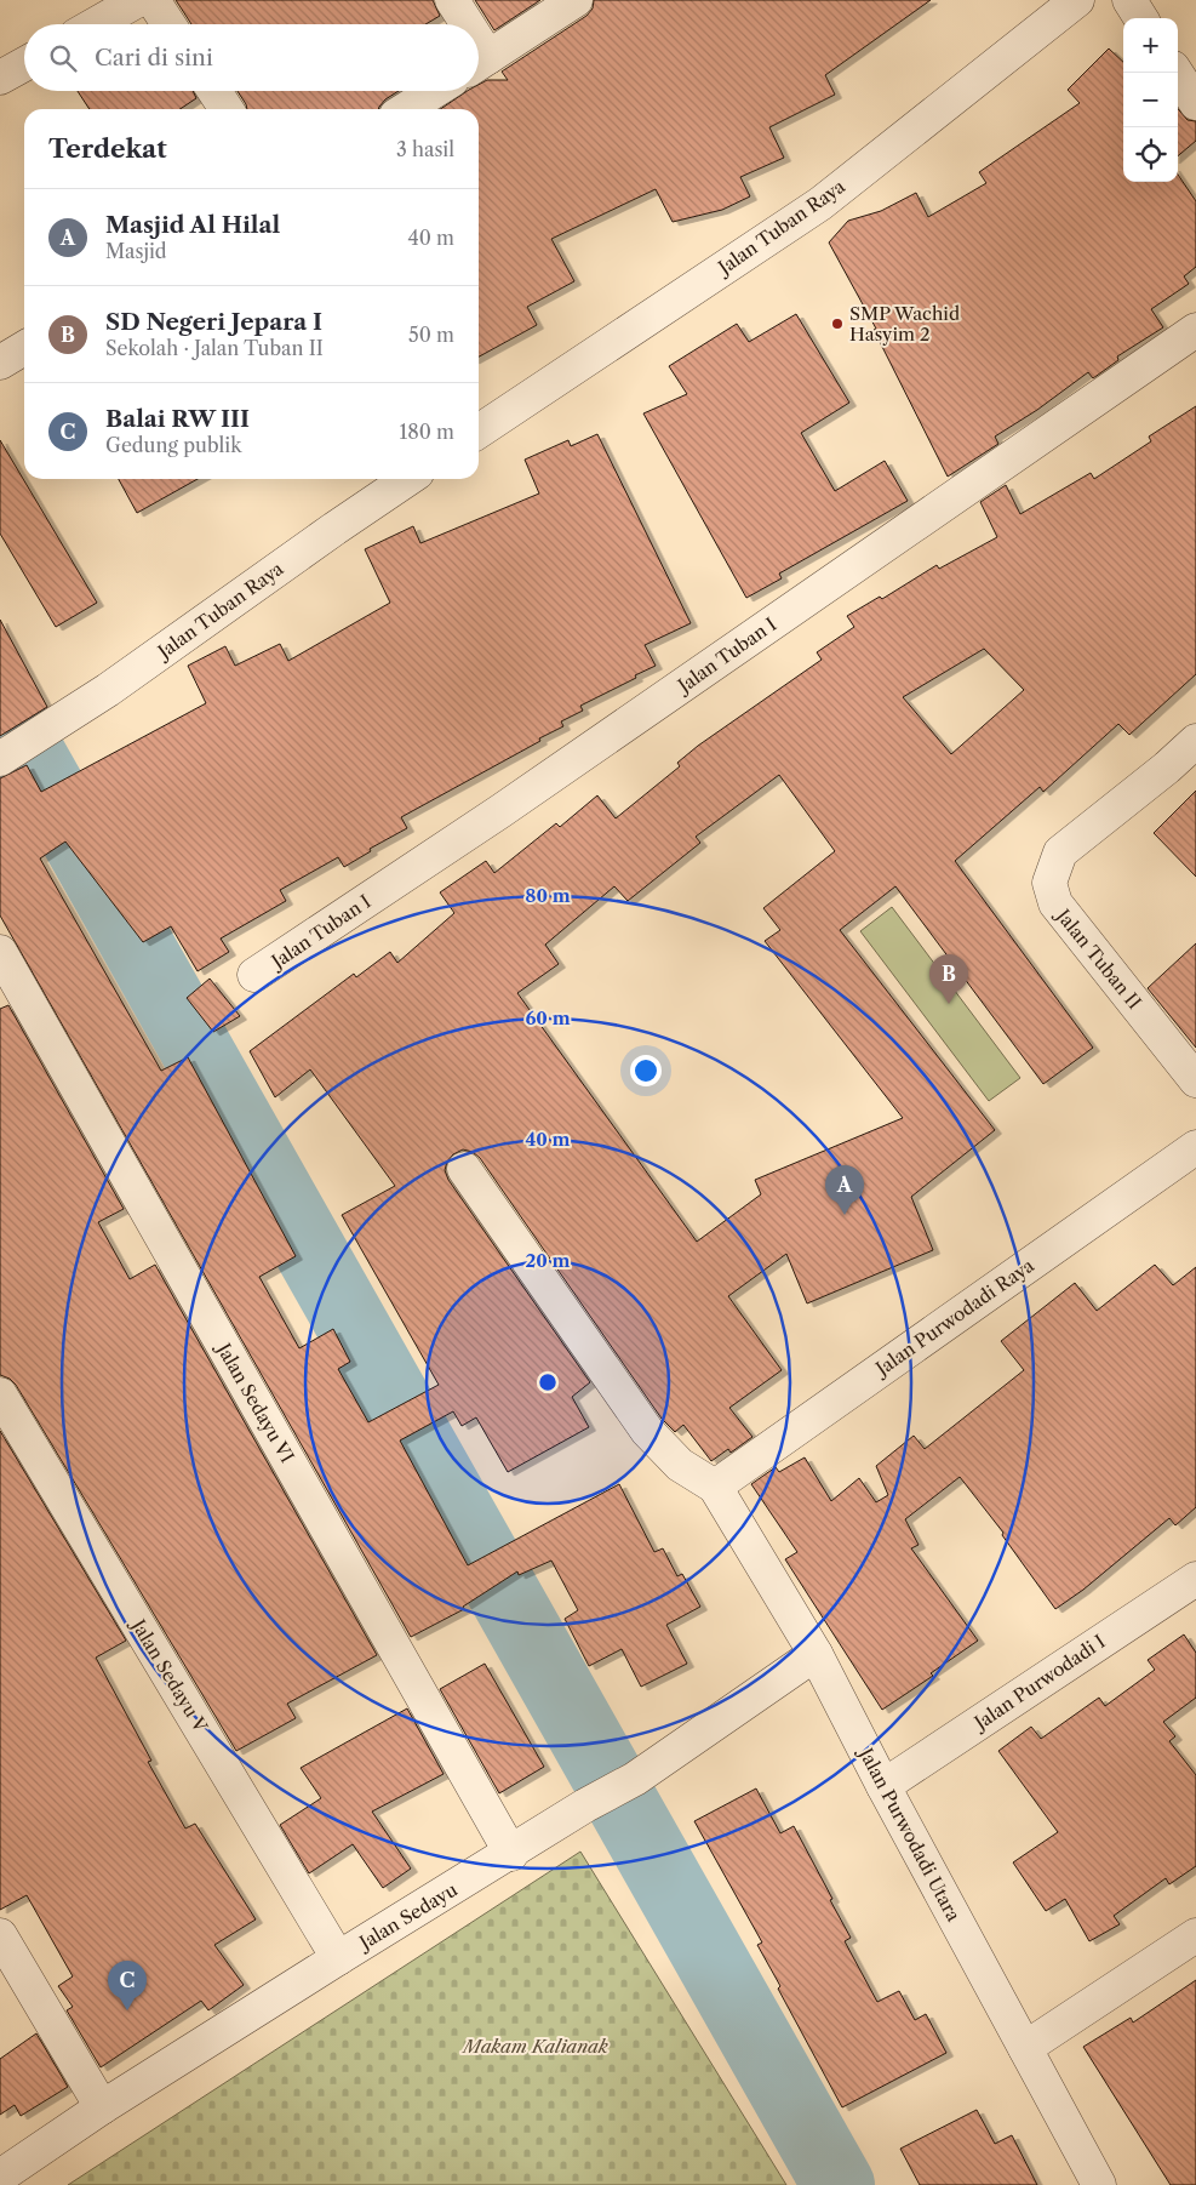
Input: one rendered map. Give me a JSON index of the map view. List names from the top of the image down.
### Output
{
  "streets": {
    "street": [
      "Jalan Tuban Raya",
      "Jalan Tuban I",
      "Jalan Tuban II",
      "Jalan Purwodadi Raya",
      "Jalan Sedayu VI",
      "Jalan Sedayu V",
      "Jalan Purwodadi I",
      "Jalan Purwodadi Utara",
      "Jalan Sedayu"
    ]
  },
  "crossings": [
    ["Jalan Purwodadi Raya", "Jalan Purwodadi Utara"],
    ["Jalan Sedayu VI", "Jalan Sedayu"],
    ["Jalan Sedayu V", "Jalan Sedayu"],
    ["Jalan Purwodadi I", "Jalan Purwodadi Utara"],
    ["Jalan Purwodadi Utara", "Jalan Sedayu"]
  ],
  "parks": ["Makam Kalianak"],
  "places": ["SMP Wachid Hasyim 2"],
  "page": {
    "map_buttons": ["+", "−"],
    "search": "Cari di sini",
    "heading": ["Terdekat", "3 hasil"],
    "list": [
      {
        "mark": "A",
        "name": "Masjid Al Hilal",
        "note": "Masjid",
        "value": "40 m"
      },
      {
        "mark": "B",
        "name": "SD Negeri Jepara I",
        "note": "Sekolah · Jalan Tuban II",
        "value": "50 m"
      },
      {
        "mark": "C",
        "name": "Balai RW III",
        "note": "Gedung publik",
        "value": "180 m"
      }
    ],
    "pins": ["B", "A", "C"]
  },
  "rings": [
    "80 m",
    "60 m",
    "40 m",
    "20 m"
  ]
}
